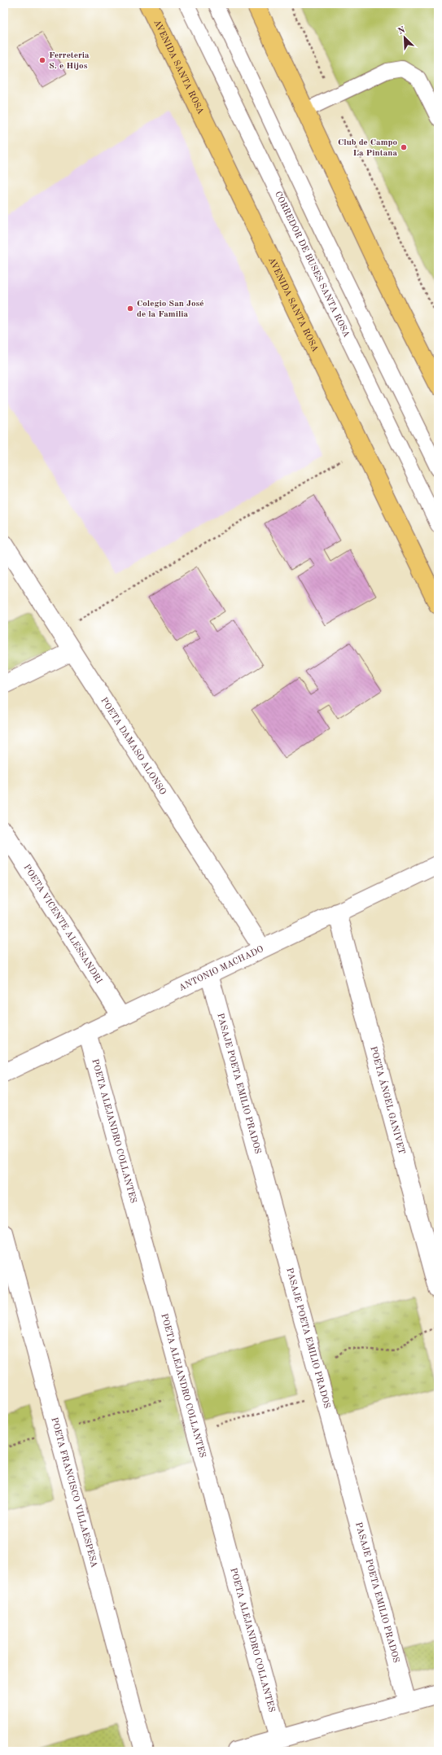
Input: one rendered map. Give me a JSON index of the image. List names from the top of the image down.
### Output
{
  "streets": {
    "main road": ["AVENIDA SANTA ROSA"],
    "street": [
      "POETA DAMASO ALONSO",
      "POETA VICENTE ALESSANDRI",
      "ANTONIO MACHADO",
      "PASAJE POETA EMILIO PRADOS",
      "POETA ÁNGEL GANIVET",
      "POETA ALEJANDRO COLLANTES",
      "POETA FRANCISCO VILLAESPESA"
    ],
    "lane": ["CORREDOR DE BUSES SANTA ROSA"]
  },
  "crossings": [
    ["POETA DAMASO ALONSO", "ANTONIO MACHADO"],
    ["POETA VICENTE ALESSANDRI", "ANTONIO MACHADO"],
    ["ANTONIO MACHADO", "PASAJE POETA EMILIO PRADOS"],
    ["ANTONIO MACHADO", "POETA ÁNGEL GANIVET"],
    ["ANTONIO MACHADO", "POETA ALEJANDRO COLLANTES"]
  ],
  "places": ["Ferreteria S. e Hijos", "Club de Campo La Pintana", "Colegio San José de la Familia"],
  "north": "top left"
}
